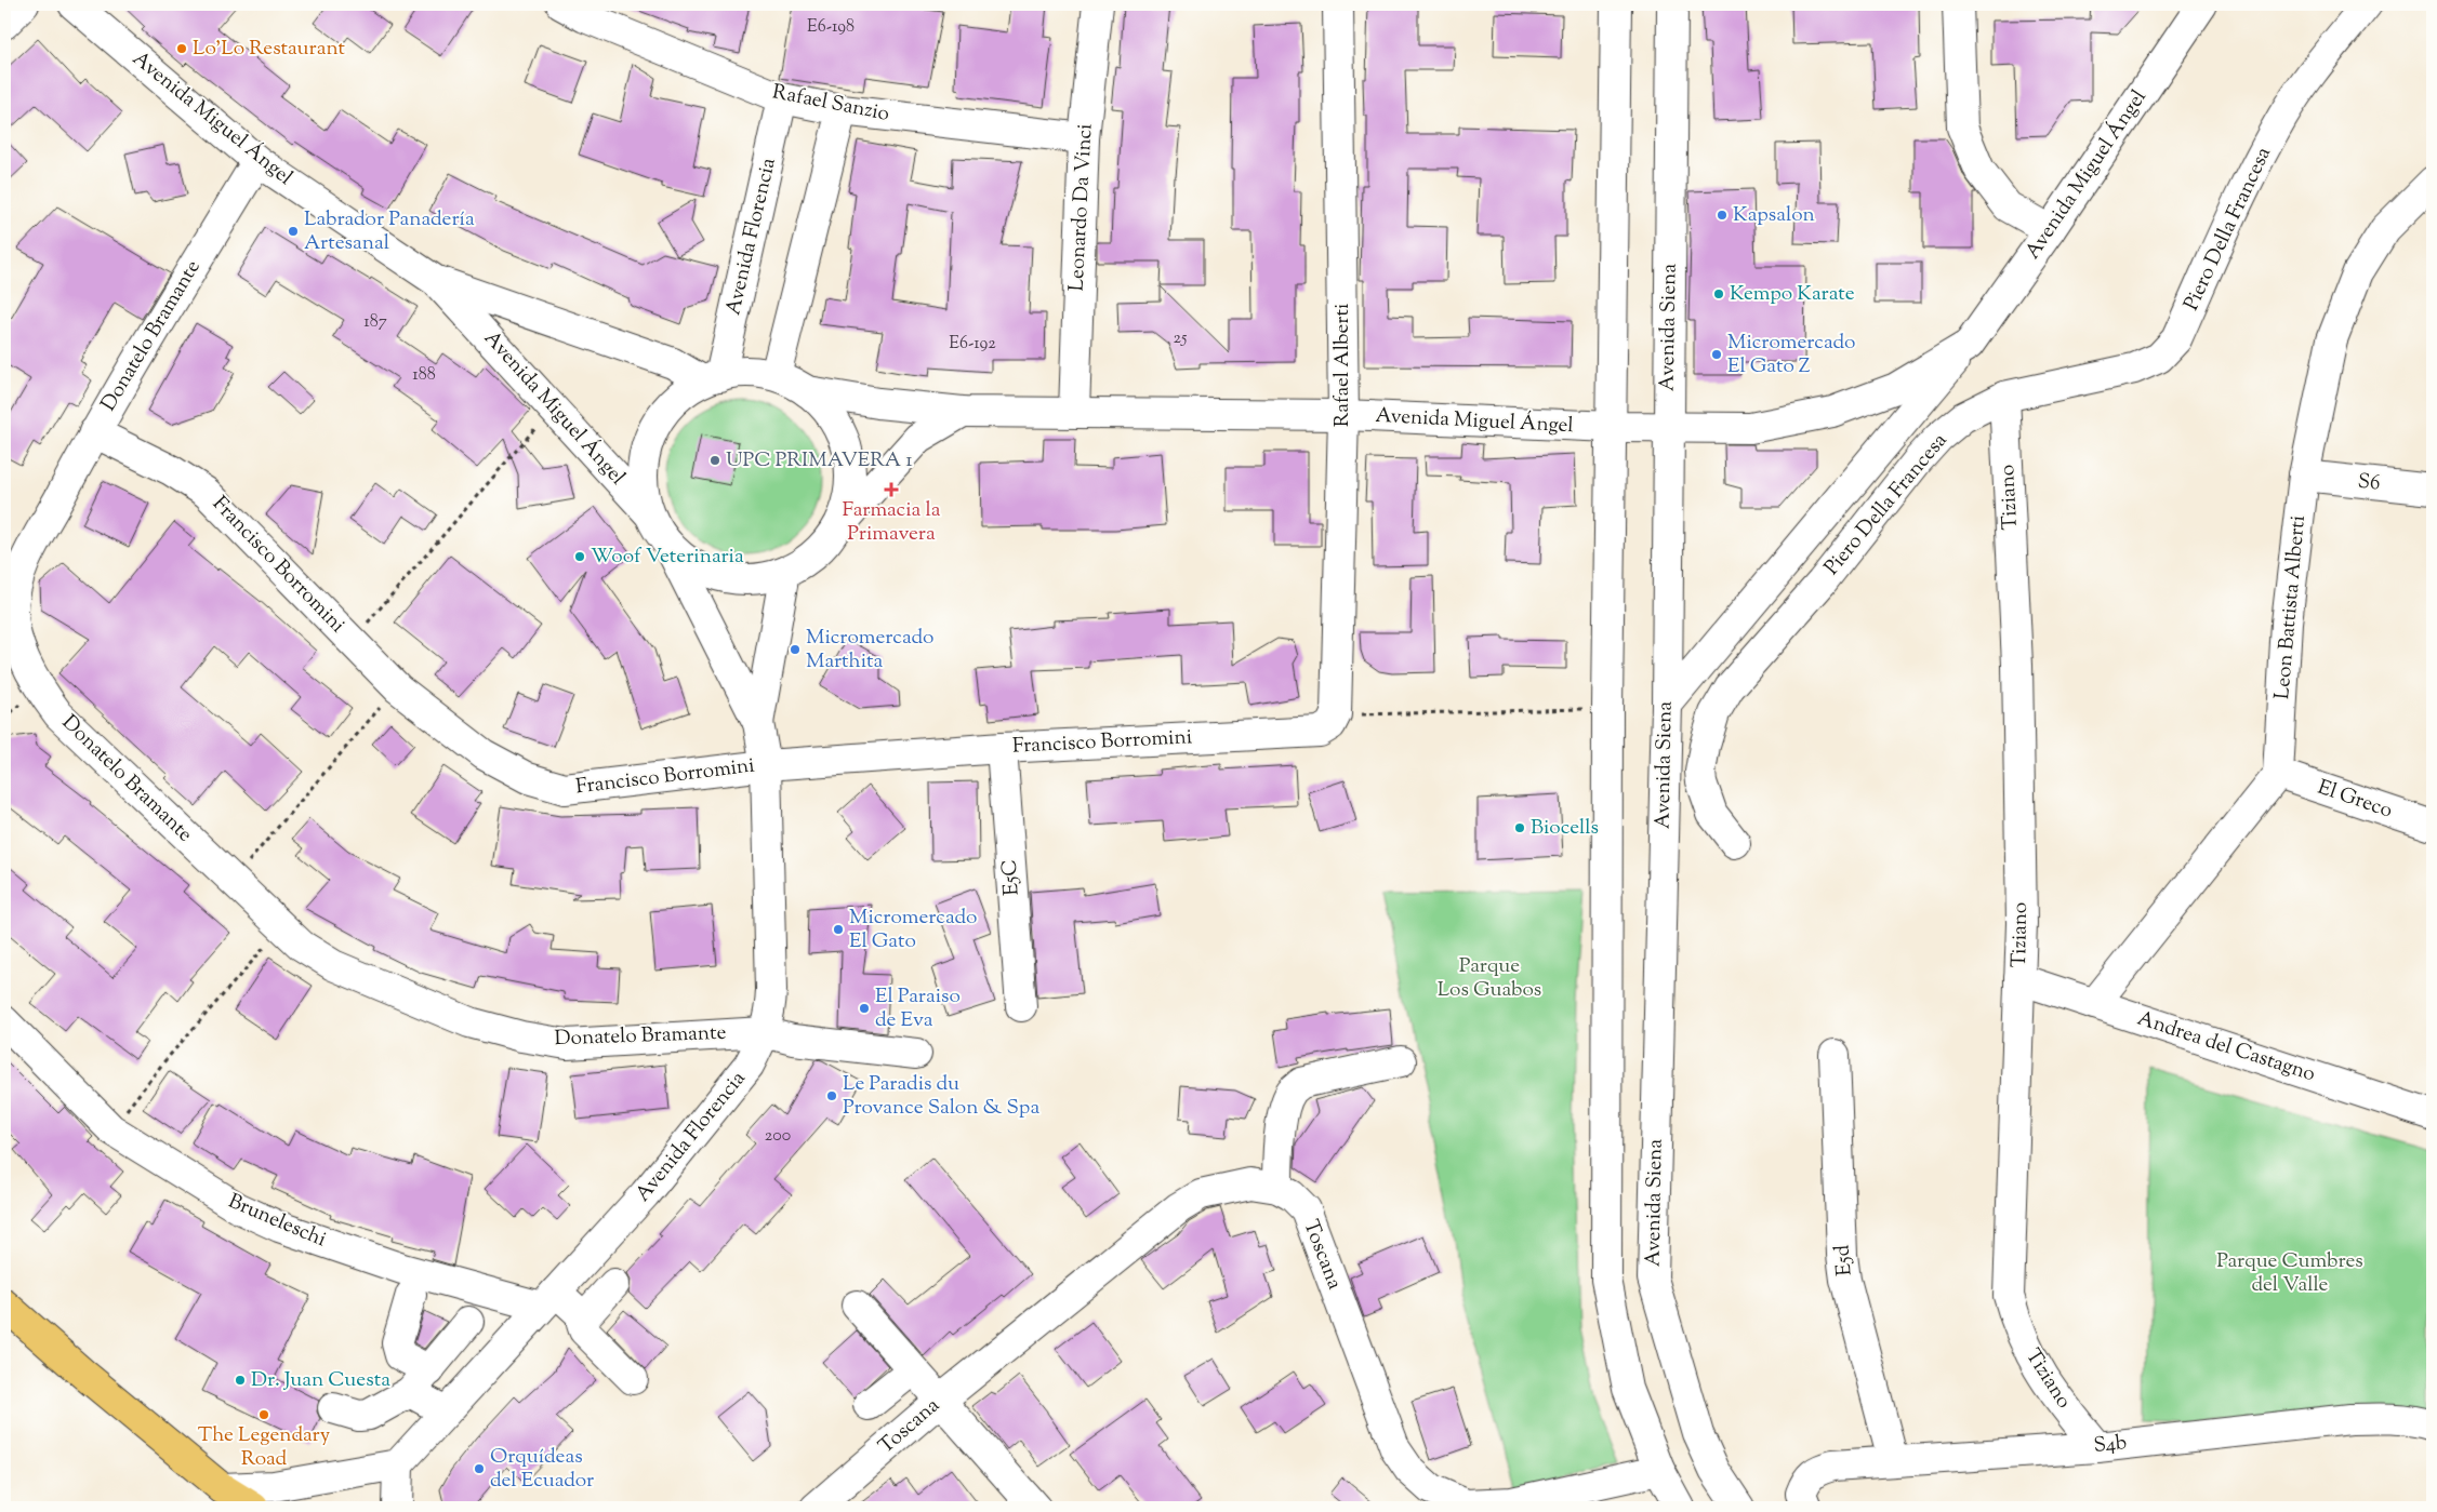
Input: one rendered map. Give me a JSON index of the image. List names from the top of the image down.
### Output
{
  "streets": {
    "street": [
      "Rafael Sanzio",
      "Avenida Miguel Ángel",
      "Leonardo Da Vinci",
      "Piero Della Francesa",
      "Avenida Florencia",
      "Avenida Siena",
      "Donatelo Bramante",
      "Rafael Alberti",
      "S6",
      "Tiziano",
      "Francisco Borromini",
      "Leon Battista Alberti",
      "El Greco",
      "E5C",
      "Andrea del Castagno",
      "Bruneleschi",
      "Toscana",
      "E5d",
      "S4b"
    ]
  },
  "crossings": [
    ["Rafael Sanzio", "Leonardo Da Vinci"],
    ["Rafael Sanzio", "Avenida Florencia"],
    ["Avenida Miguel Ángel", "Leonardo Da Vinci"],
    ["Avenida Miguel Ángel", "Avenida Florencia"],
    ["Avenida Miguel Ángel", "Avenida Siena"],
    ["Avenida Miguel Ángel", "Donatelo Bramante"],
    ["Avenida Miguel Ángel", "Rafael Alberti"],
    ["Piero Della Francesa", "Tiziano"],
    ["Avenida Florencia", "Donatelo Bramante"],
    ["Avenida Florencia", "Francisco Borromini"],
    ["Avenida Florencia", "Bruneleschi"],
    ["Donatelo Bramante", "Francisco Borromini"],
    ["Rafael Alberti", "Francisco Borromini"],
    ["S6", "Leon Battista Alberti"],
    ["Tiziano", "Andrea del Castagno"],
    ["Tiziano", "S4b"],
    ["Francisco Borromini", "E5C"],
    ["Leon Battista Alberti", "El Greco"],
    ["E5d", "S4b"]
  ],
  "parks": ["Parque Los Guabos", "Parque Cumbres del Valle"],
  "places": {
    "other": [
      "Lo'Lo Restaurant",
      "Kapsalon",
      "Labrador Panadería Artesanal",
      "Kempo Karate",
      "Micromercado El Gato Z",
      "UPC PRIMAVERA 1",
      "Woof Veterinaria",
      "Micromercado Marthita",
      "Biocells",
      "Micromercado El Gato",
      "El Paraiso de Eva",
      "Le Paradis du Provance Salon & Spa",
      "Dr. Juan Cuesta",
      "The Legendary Road",
      "Orquídeas del Ecuador"
    ],
    "health": ["Farmacia la Primavera"]
  },
  "house_numbers": [
    "E6-198",
    "187",
    "25",
    "E6-192",
    "188",
    "200"
  ]
}
